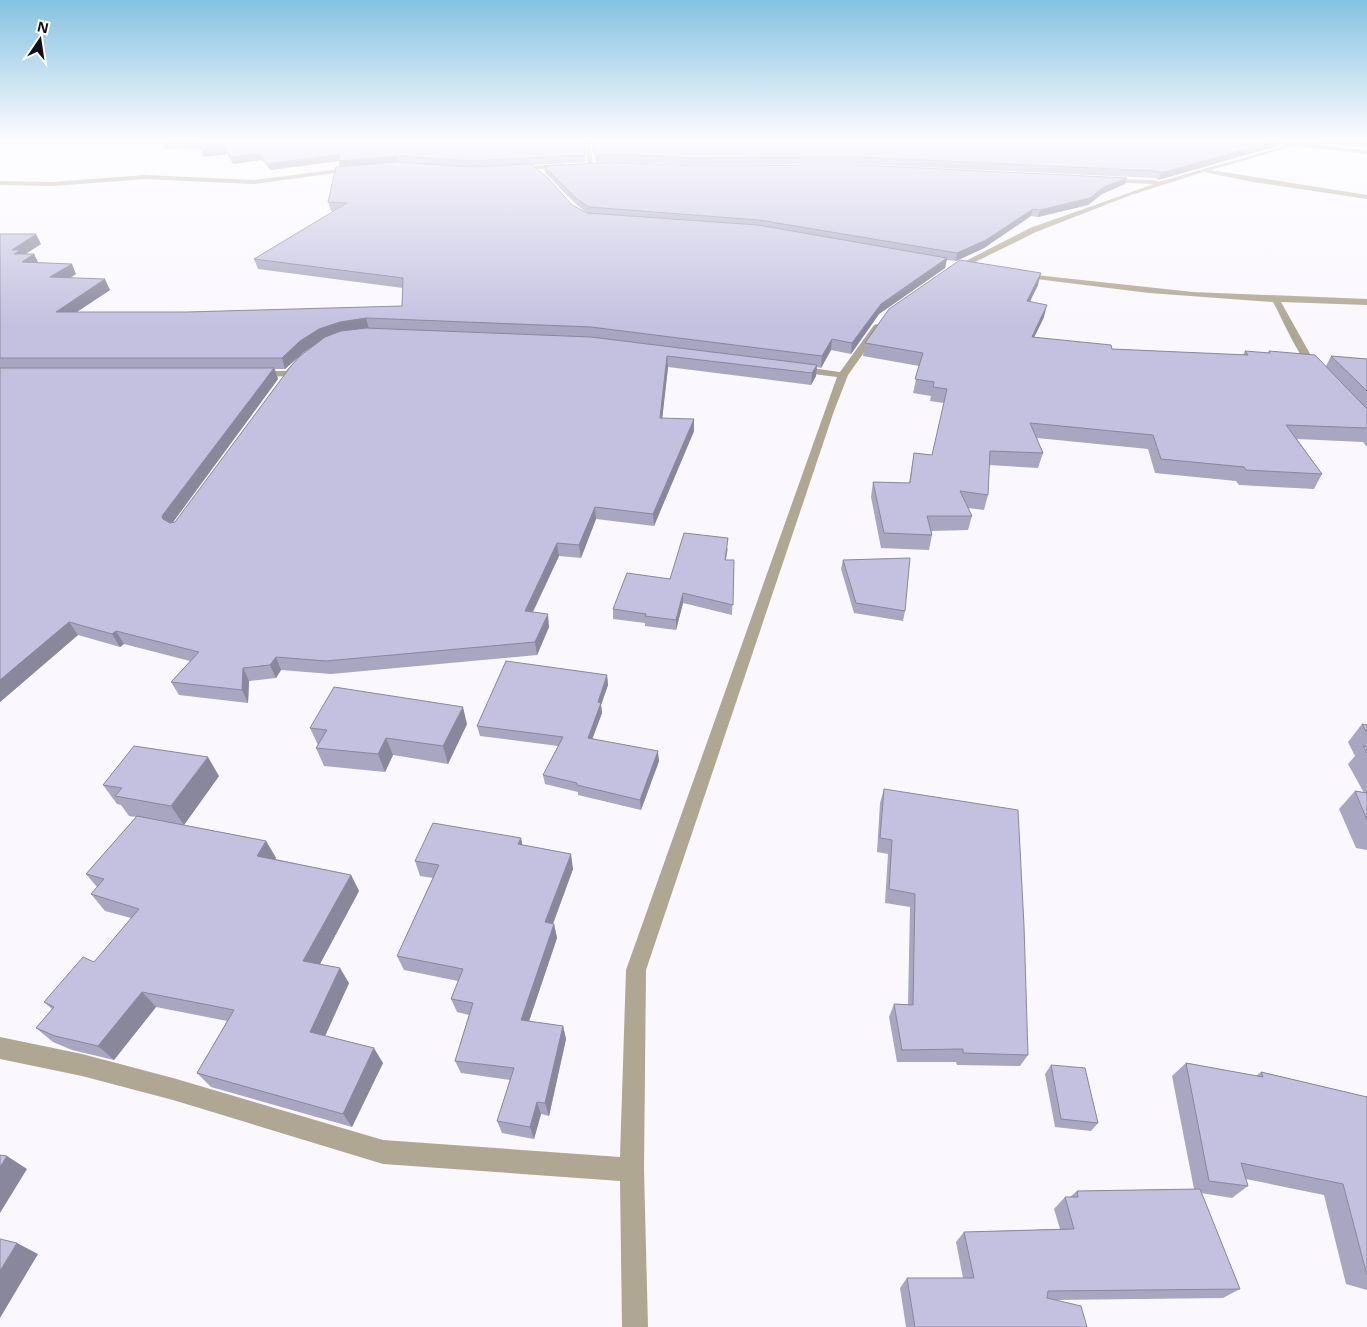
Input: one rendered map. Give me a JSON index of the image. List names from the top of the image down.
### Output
{
  "north": "top"
}
